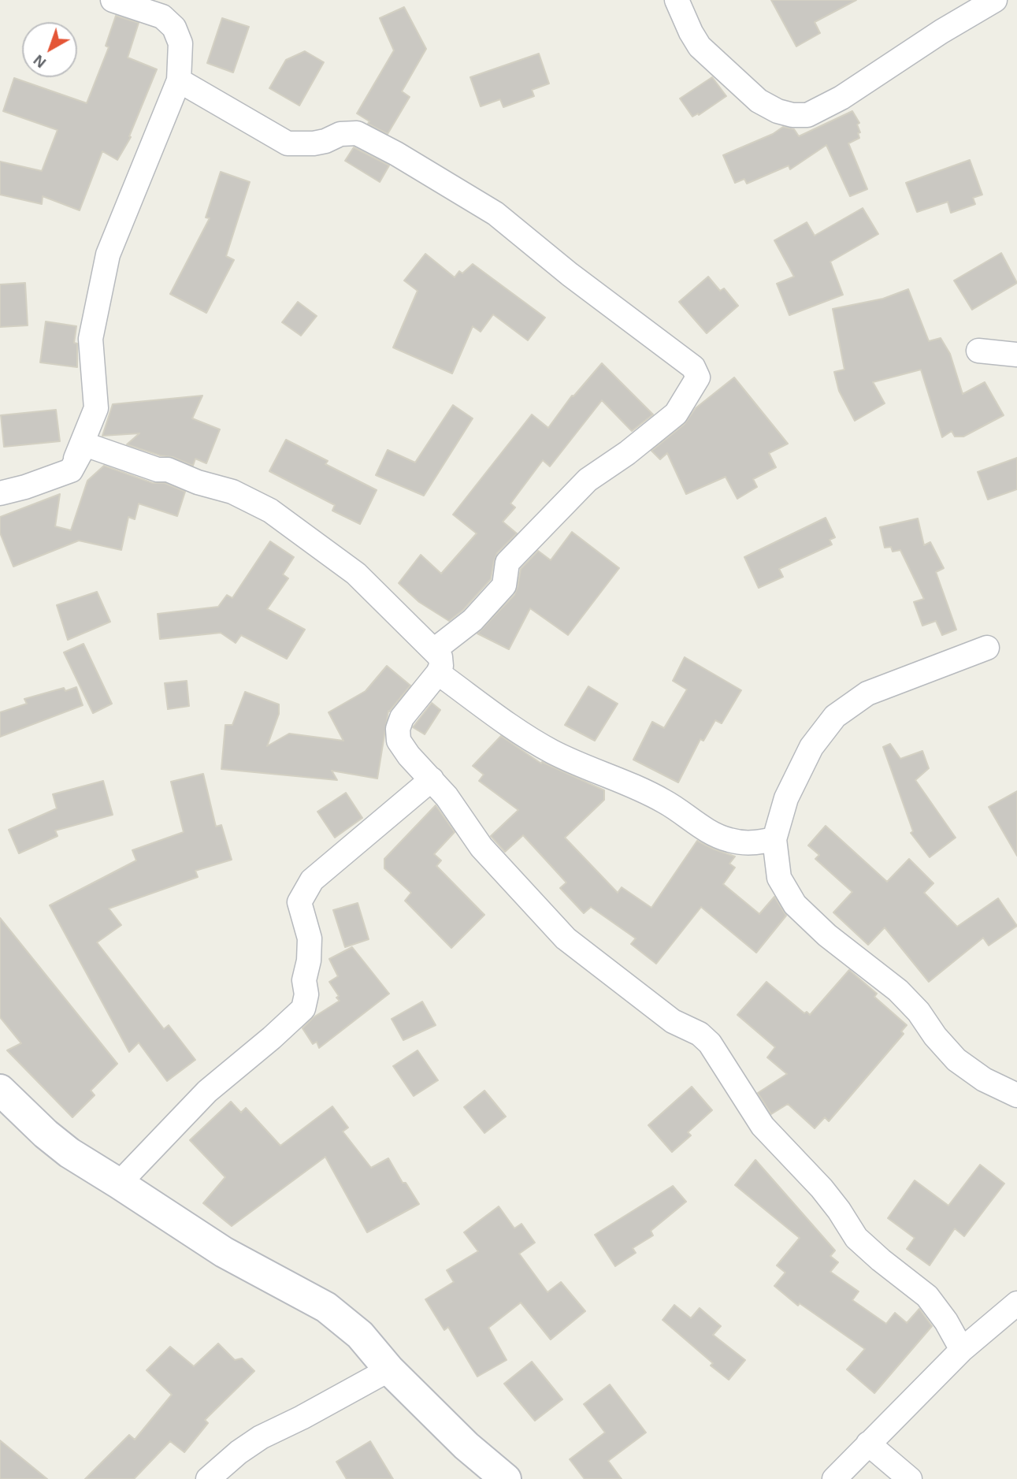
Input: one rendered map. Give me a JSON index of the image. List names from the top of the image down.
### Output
{
  "north": "bottom left"
}
